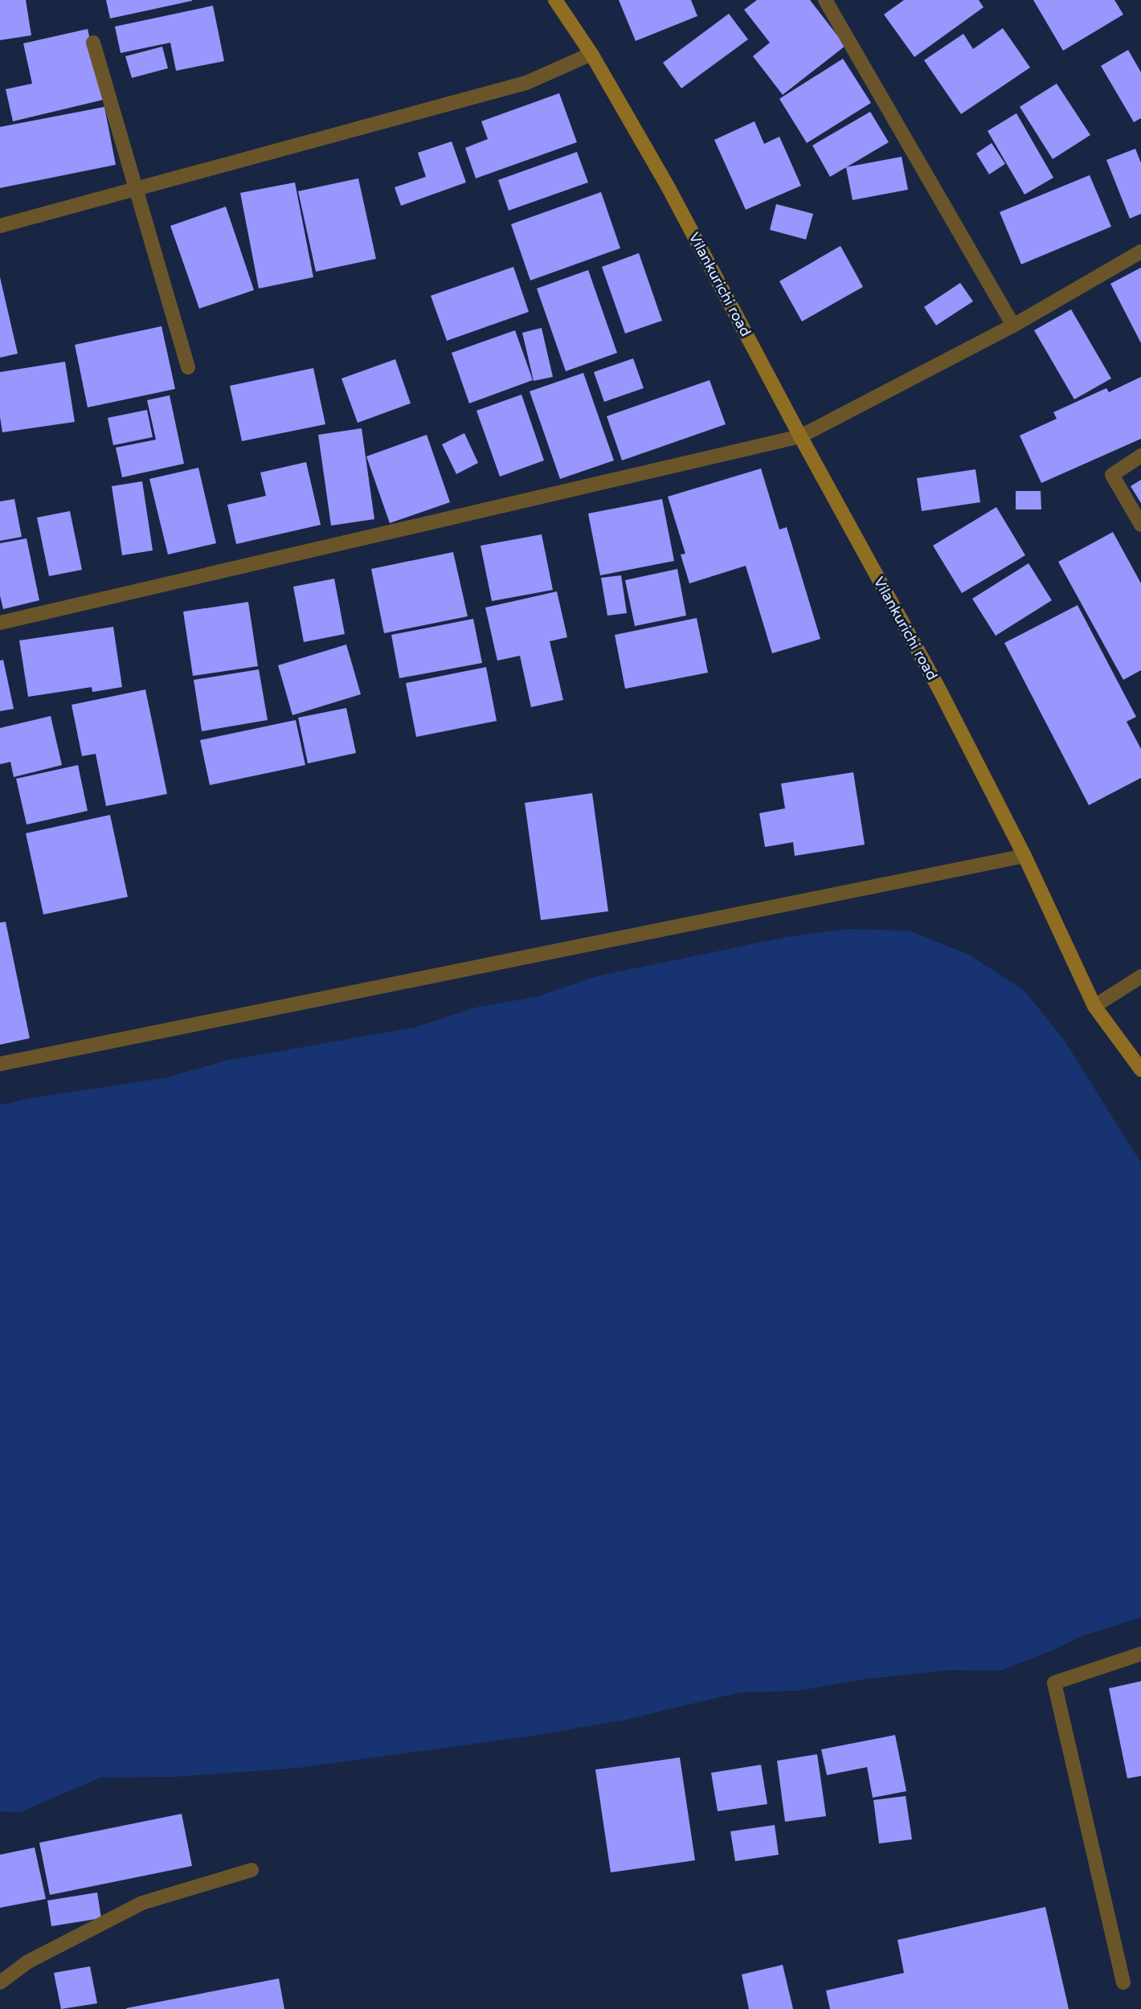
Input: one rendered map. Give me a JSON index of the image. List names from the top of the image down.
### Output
{
  "streets": {
    "main road": ["Vilankurichi road"]
  }
}
